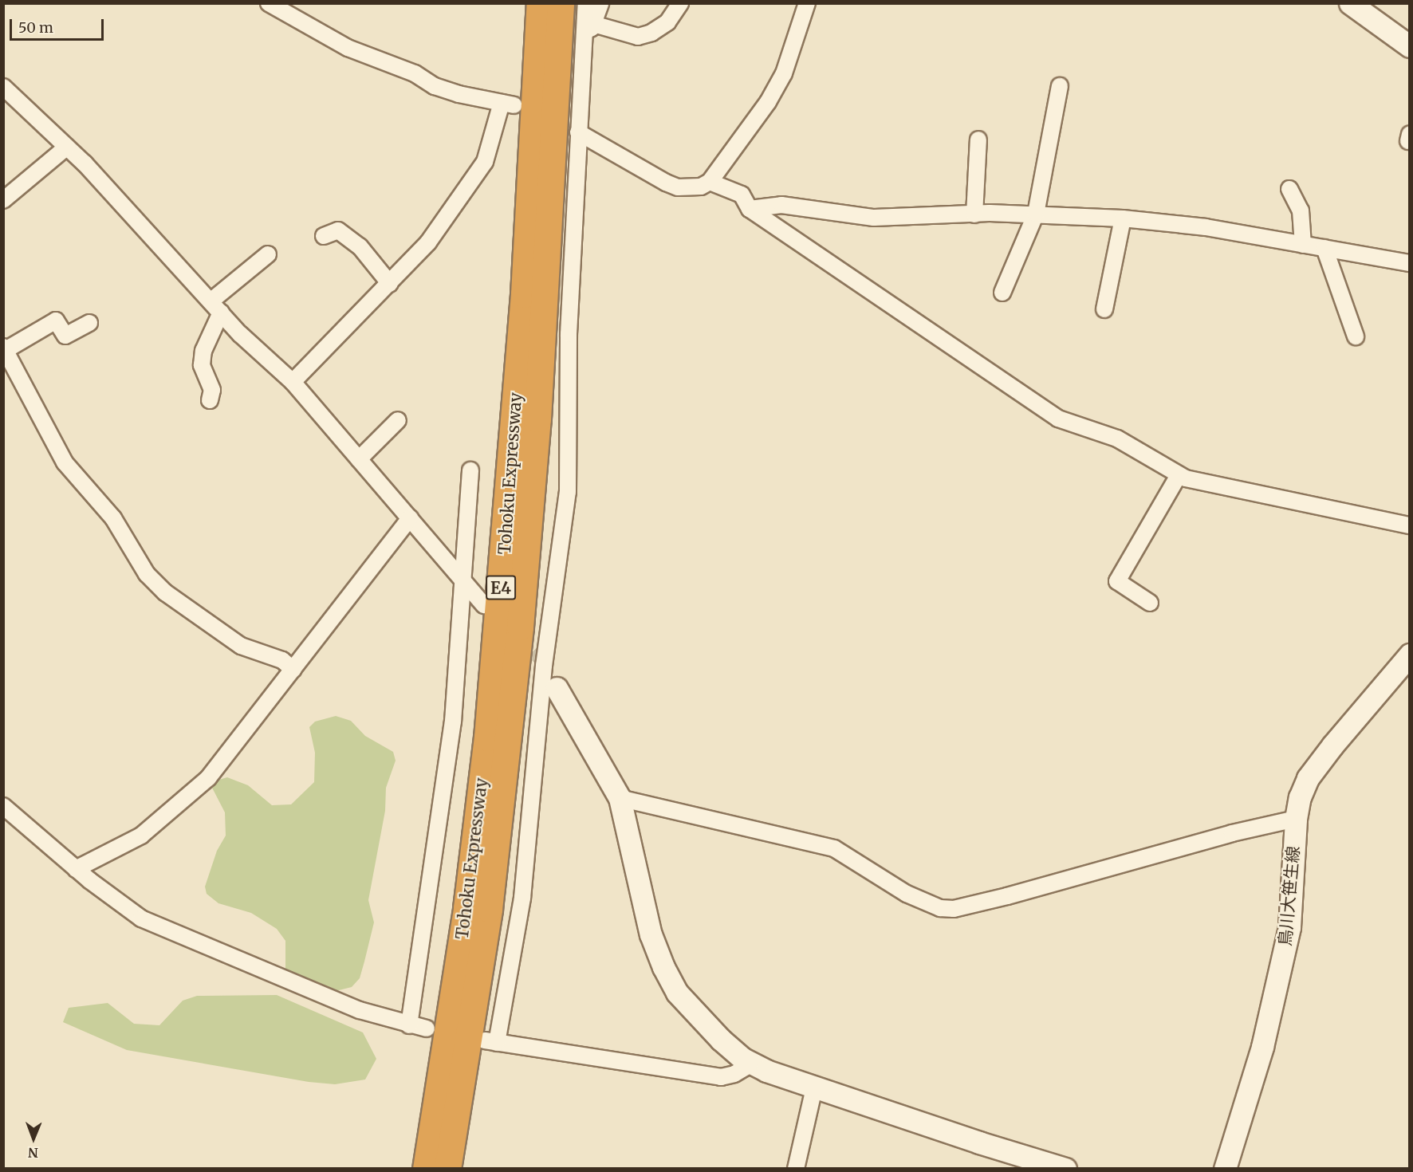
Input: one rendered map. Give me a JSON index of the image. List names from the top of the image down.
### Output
{
  "streets": {
    "highway": ["Tohoku Expressway", "E4"],
    "street": ["鳥川大笹生線"]
  },
  "scale_bar": "50 m",
  "north": "bottom"
}
